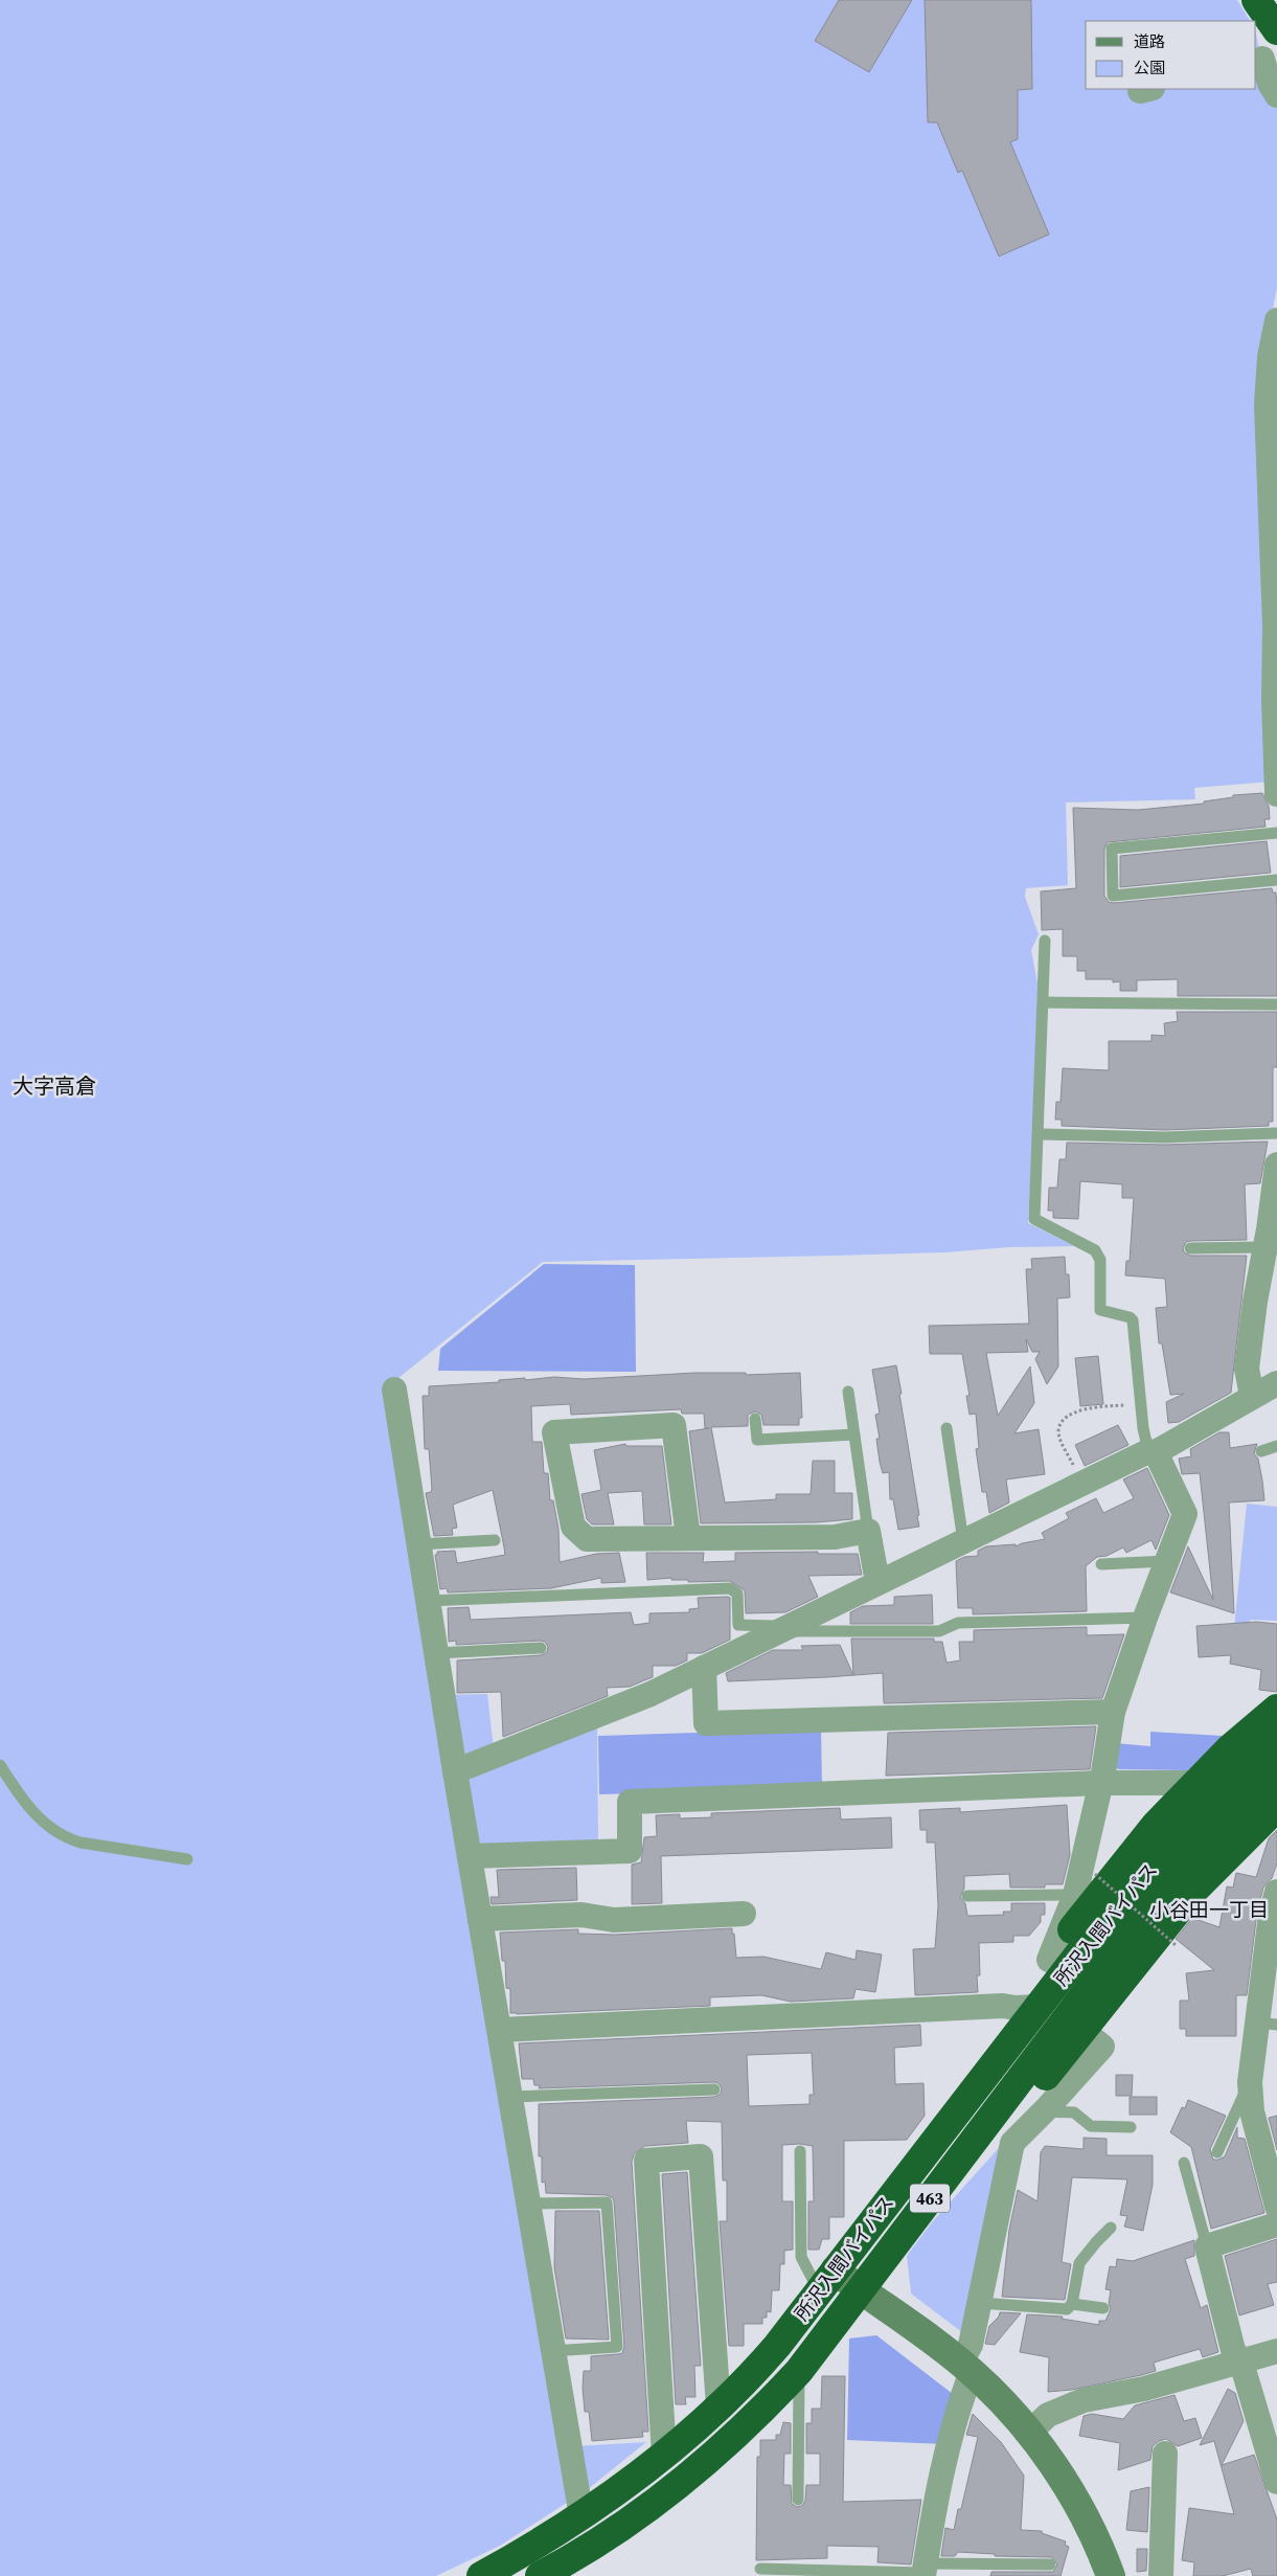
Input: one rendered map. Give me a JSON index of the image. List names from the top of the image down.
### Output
{
  "streets": {
    "highway": ["所沢入間バイパス", "463"]
  },
  "crossings": [
    ["所沢入間バイパス", "463"]
  ],
  "districts": ["大字高倉", "小谷田一丁目"],
  "legend": ["道路", "公園"]
}
